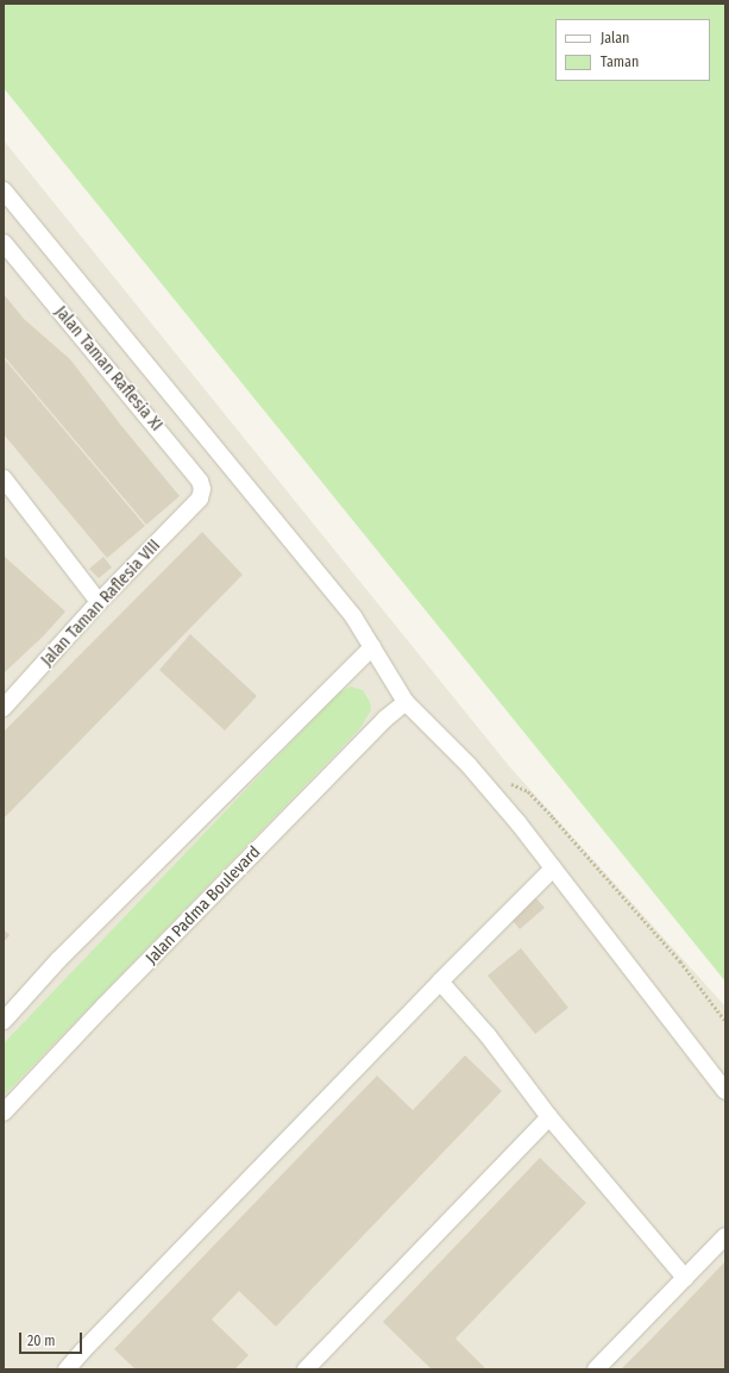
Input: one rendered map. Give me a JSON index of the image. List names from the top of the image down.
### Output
{
  "streets": {
    "street": ["Jalan Taman Raflesia XI", "Jalan Taman Raflesia VIII", "Jalan Padma Boulevard"]
  },
  "crossings": [
    ["Jalan Taman Raflesia XI", "Jalan Taman Raflesia VIII"]
  ],
  "legend": ["Jalan", "Taman"],
  "scale_bar": "20 m"
}
